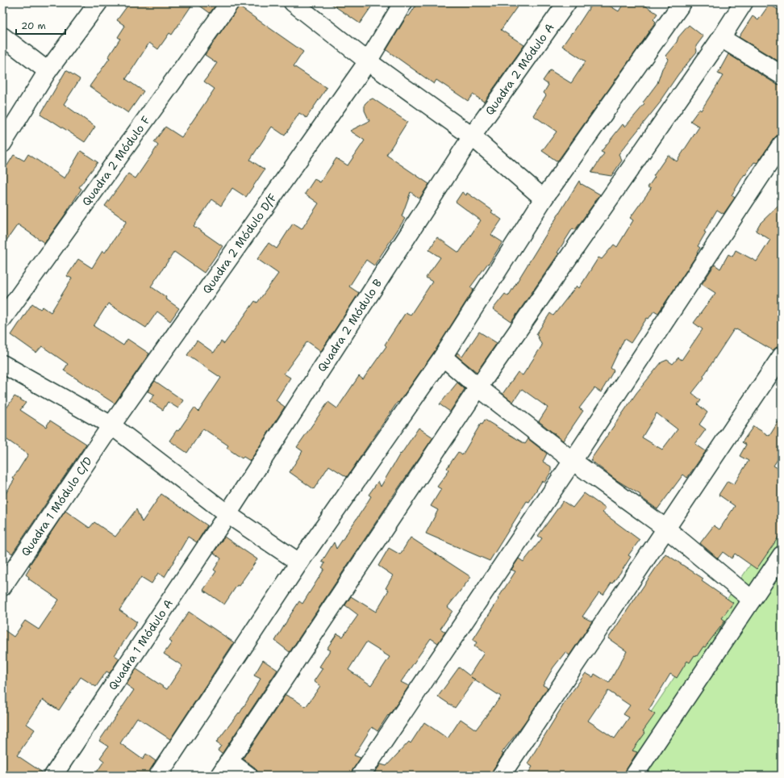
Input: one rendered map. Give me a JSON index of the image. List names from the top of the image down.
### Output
{
  "streets": {
    "street": [
      "Quadra 2 Módulo A",
      "Quadra 2 Módulo F",
      "Quadra 2 Módulo D/F",
      "Quadra 2 Módulo B",
      "Quadra 1 Módulo C/D",
      "Quadra 1 Módulo A"
    ]
  },
  "crossings": [
    ["Quadra 2 Módulo A", "Quadra 2 Módulo B"],
    ["Quadra 2 Módulo D/F", "Quadra 1 Módulo C/D"],
    ["Quadra 2 Módulo B", "Quadra 1 Módulo A"]
  ],
  "scale_bar": "20 m"
}
